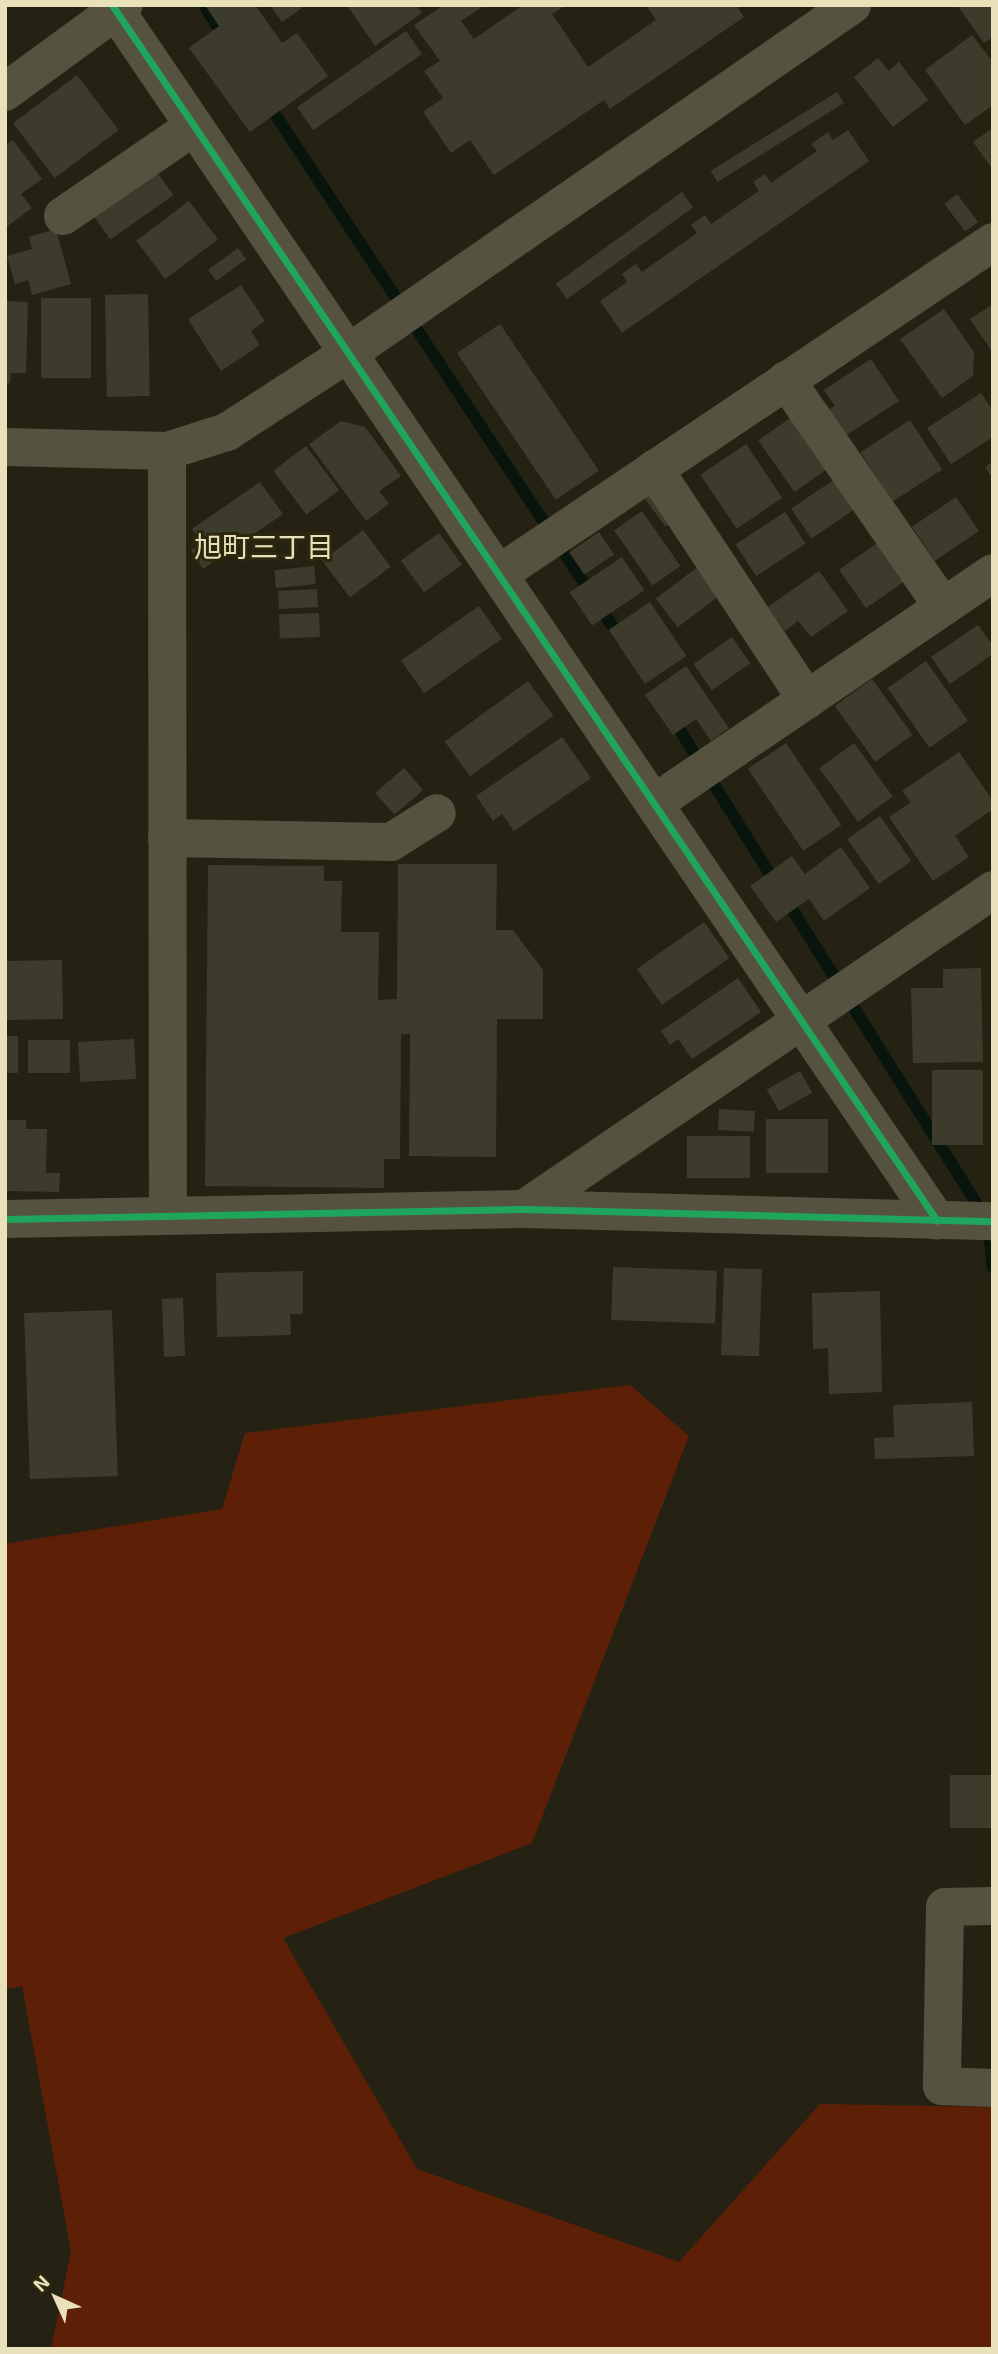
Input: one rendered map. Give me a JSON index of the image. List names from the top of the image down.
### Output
{
  "districts": ["旭町三丁目"],
  "north": "top left"
}
